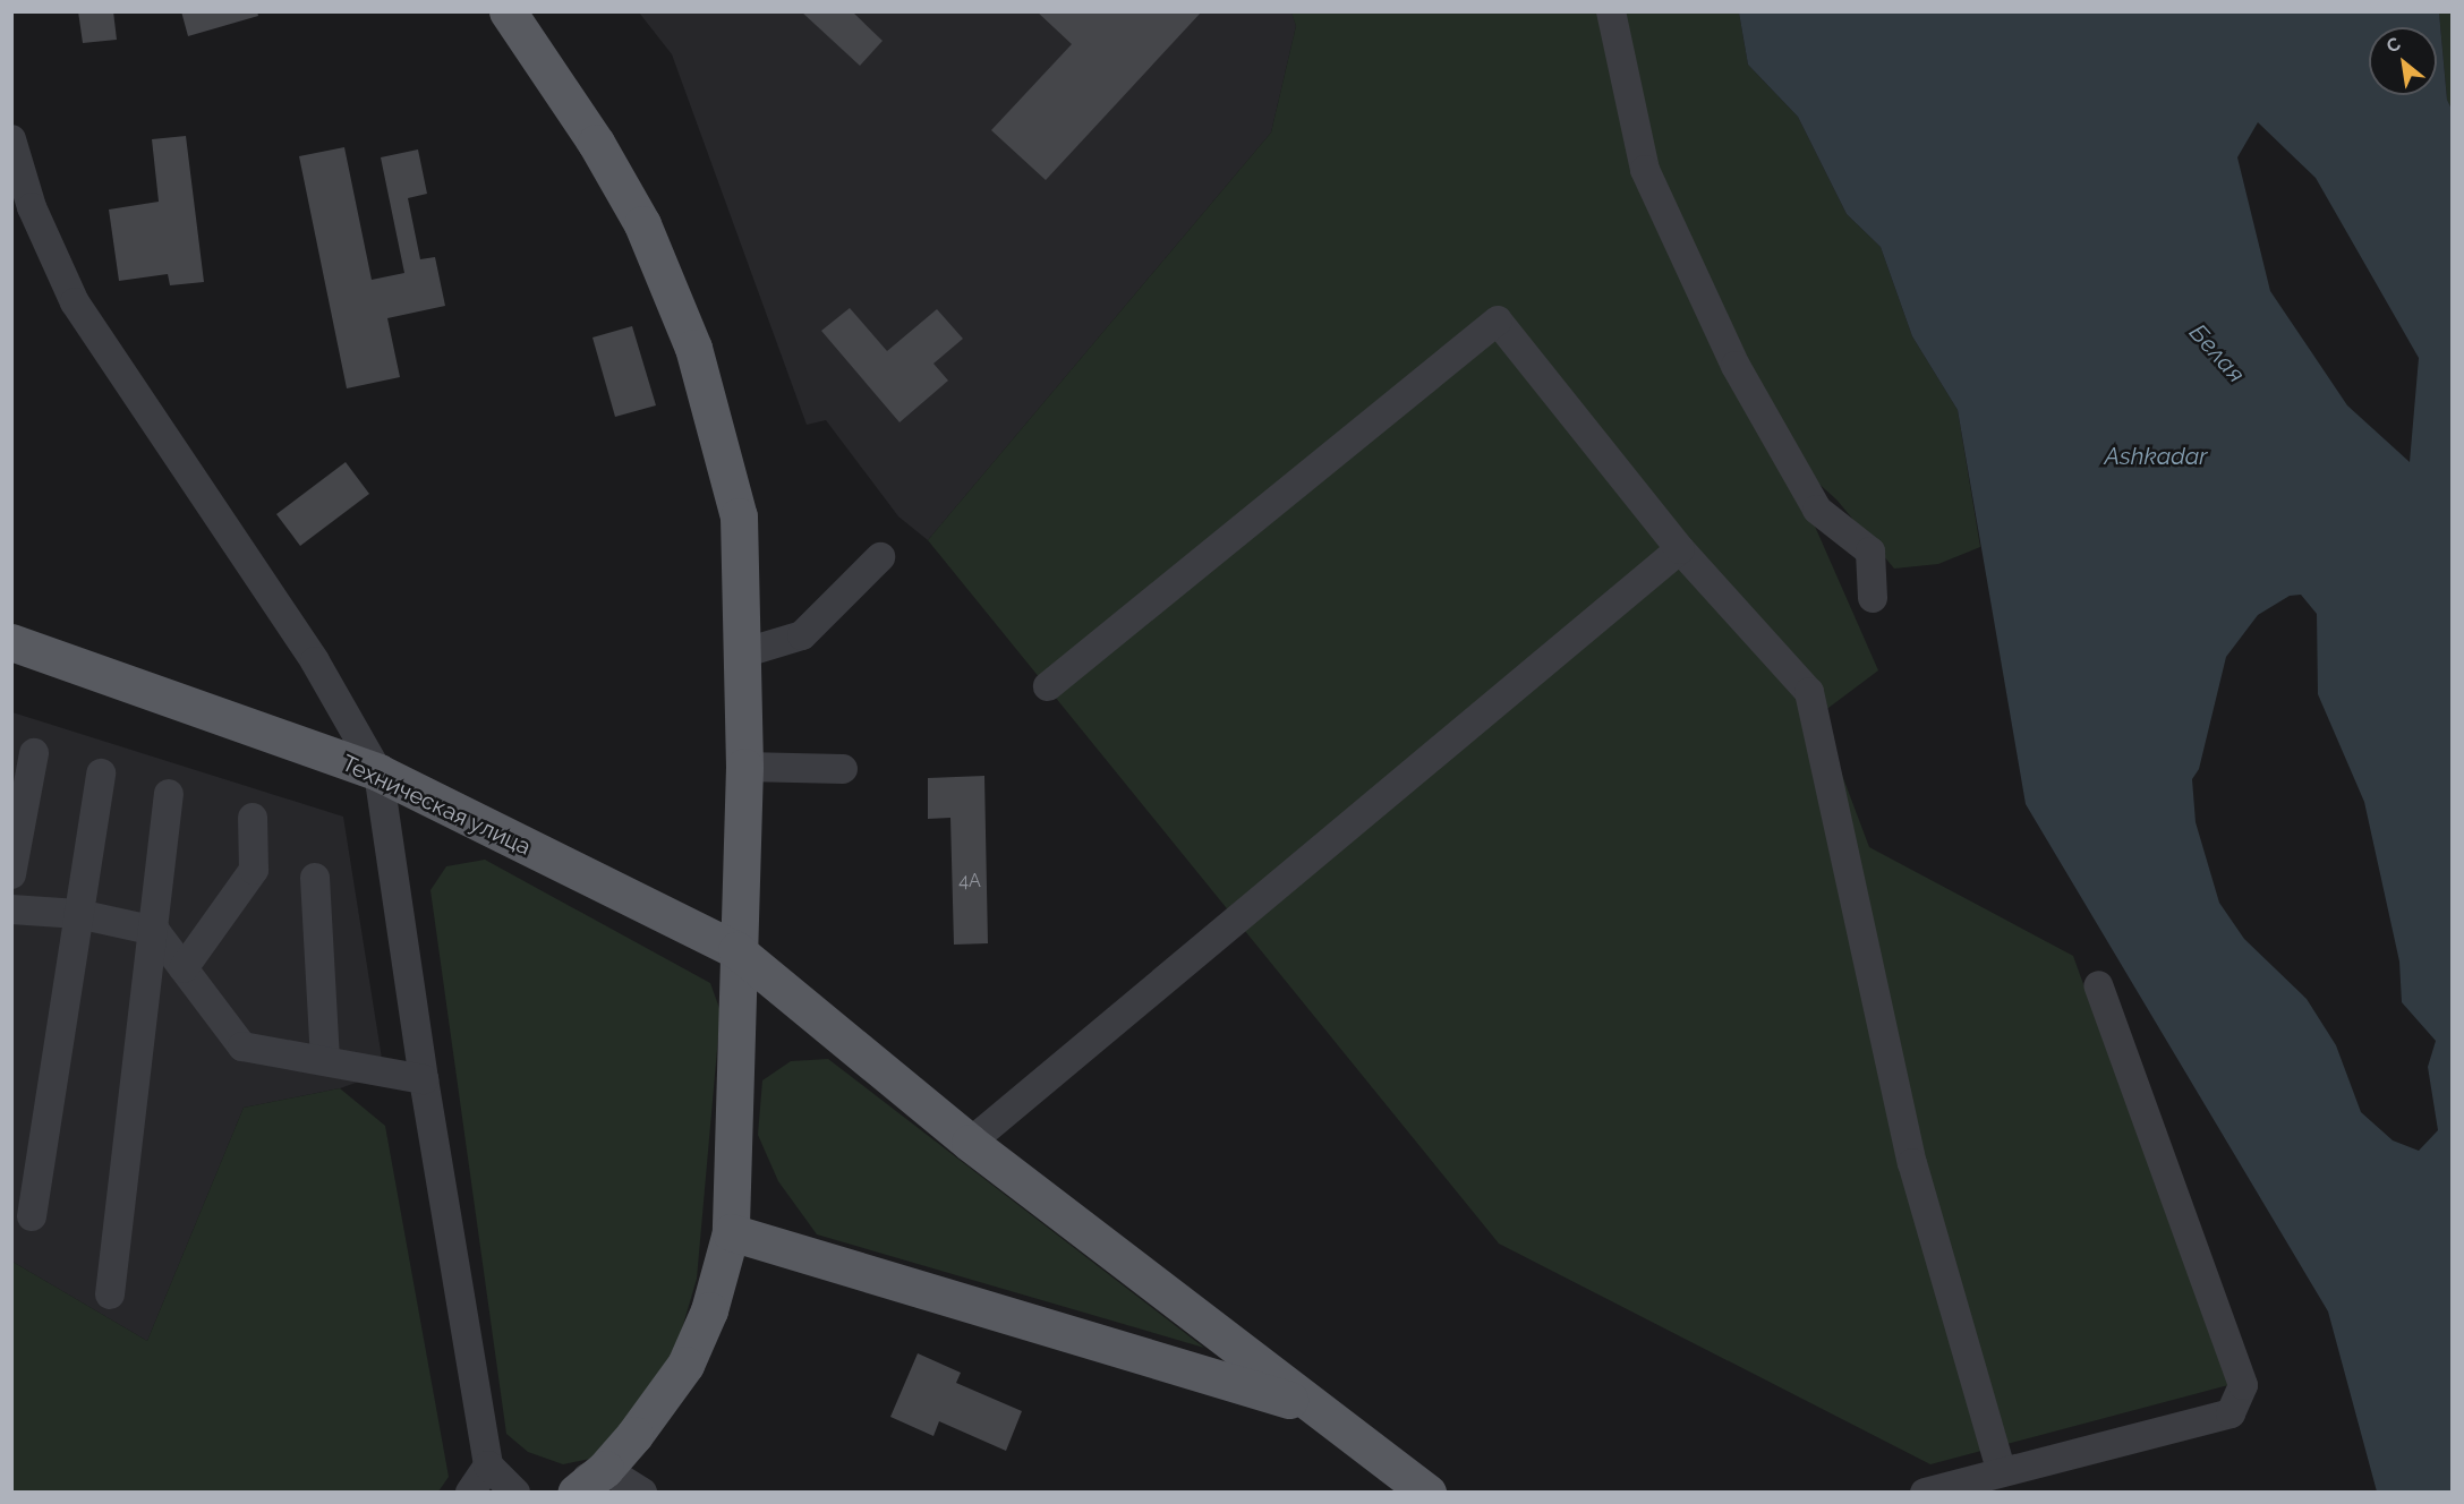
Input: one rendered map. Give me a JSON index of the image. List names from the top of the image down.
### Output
{
  "streets": {
    "main road": ["Техническая улица"]
  },
  "water": ["Белая", "Ashkadar"],
  "house_numbers": ["4А"],
  "north": "top left"
}
